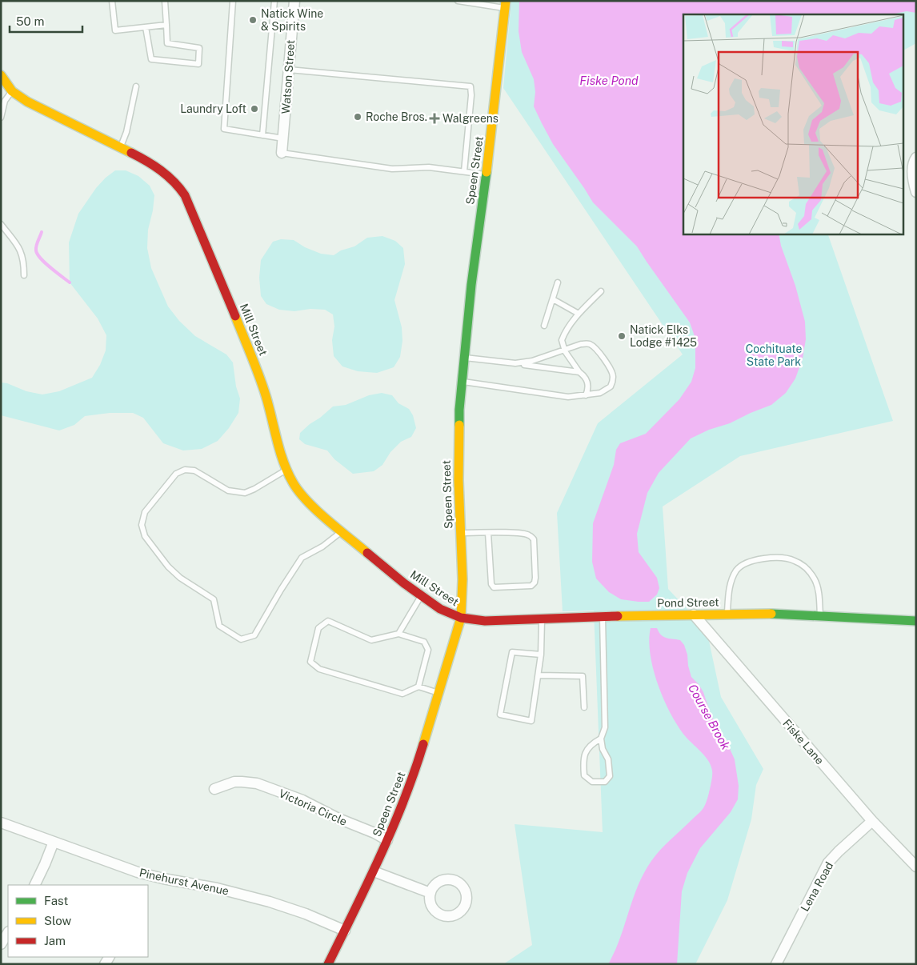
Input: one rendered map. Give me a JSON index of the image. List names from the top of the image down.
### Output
{
  "streets": {
    "street": [
      "Watson Street",
      "Speen Street",
      "Mill Street",
      "Pond Street",
      "Fiske Lane",
      "Victoria Circle",
      "Pinehurst Avenue",
      "Lena Road"
    ]
  },
  "crossings": [
    ["Speen Street", "Mill Street"],
    ["Speen Street", "Pond Street"],
    ["Speen Street", "Victoria Circle"],
    ["Speen Street", "Pinehurst Avenue"],
    ["Mill Street", "Pond Street"],
    ["Pond Street", "Fiske Lane"],
    ["Fiske Lane", "Lena Road"]
  ],
  "water": ["Fiske Pond", "Course Brook"],
  "parks": ["Cochituate State Park"],
  "places": {
    "other": [
      "Natick Wine & Spirits",
      "Laundry Loft",
      "Roche Bros.",
      "Natick Elks Lodge #1425"
    ],
    "health": ["Walgreens"]
  },
  "legend": ["Fast", "Slow", "Jam"],
  "scale_bar": "50 m"
}
